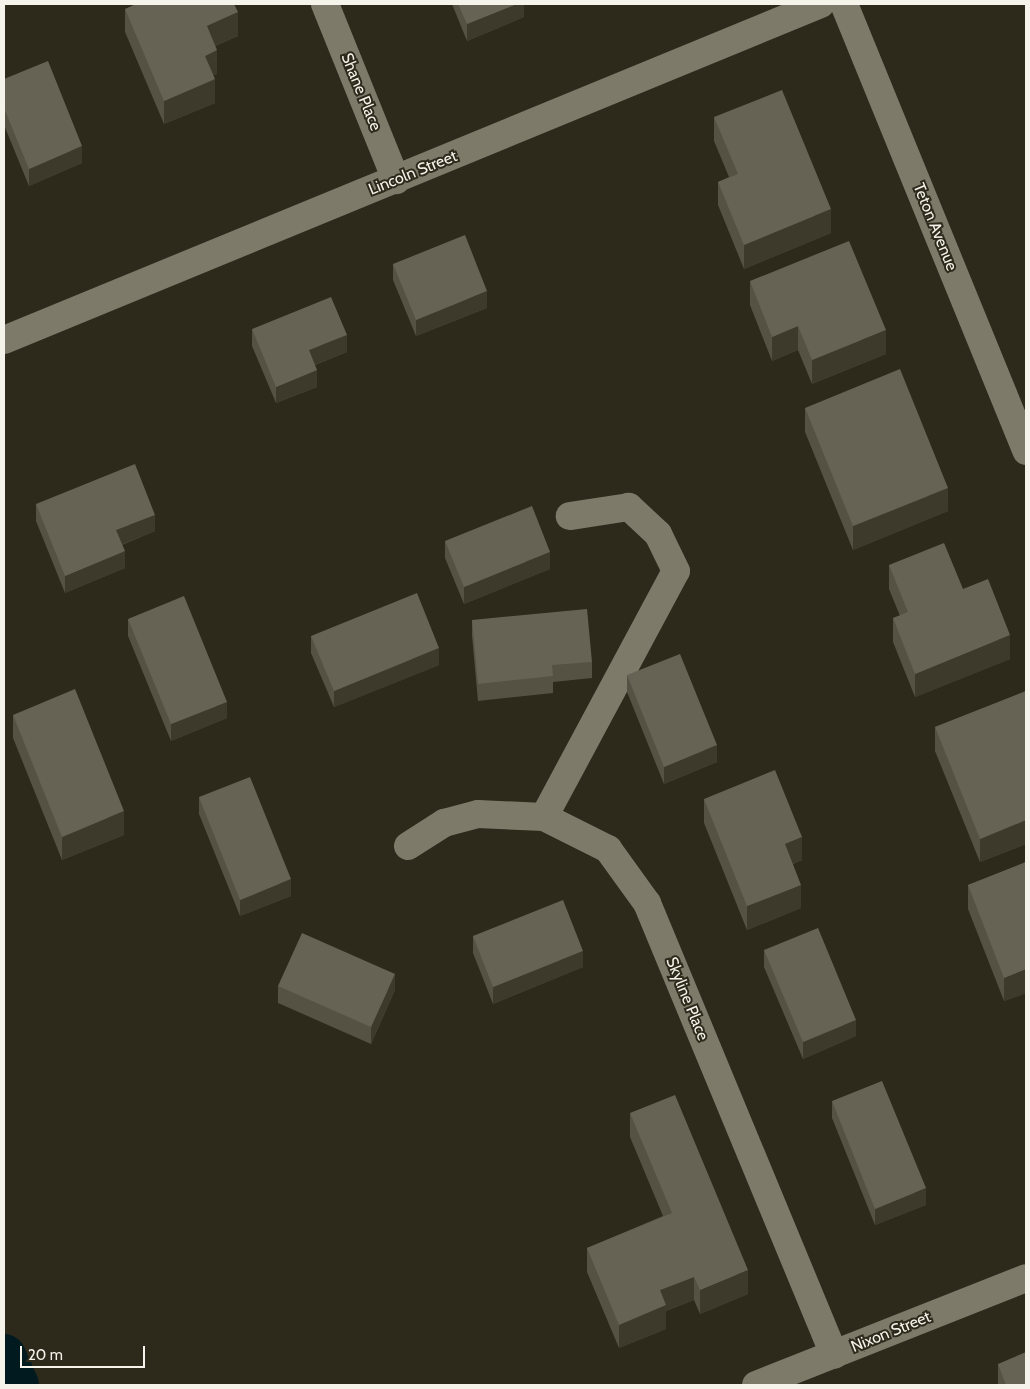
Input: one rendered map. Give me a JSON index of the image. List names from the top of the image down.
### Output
{
  "streets": {
    "street": [
      "Shane Place",
      "Lincoln Street",
      "Teton Avenue",
      "Skyline Place",
      "Nixon Street"
    ]
  },
  "crossings": [
    ["Shane Place", "Lincoln Street"],
    ["Skyline Place", "Nixon Street"]
  ],
  "scale_bar": "20 m"
}
